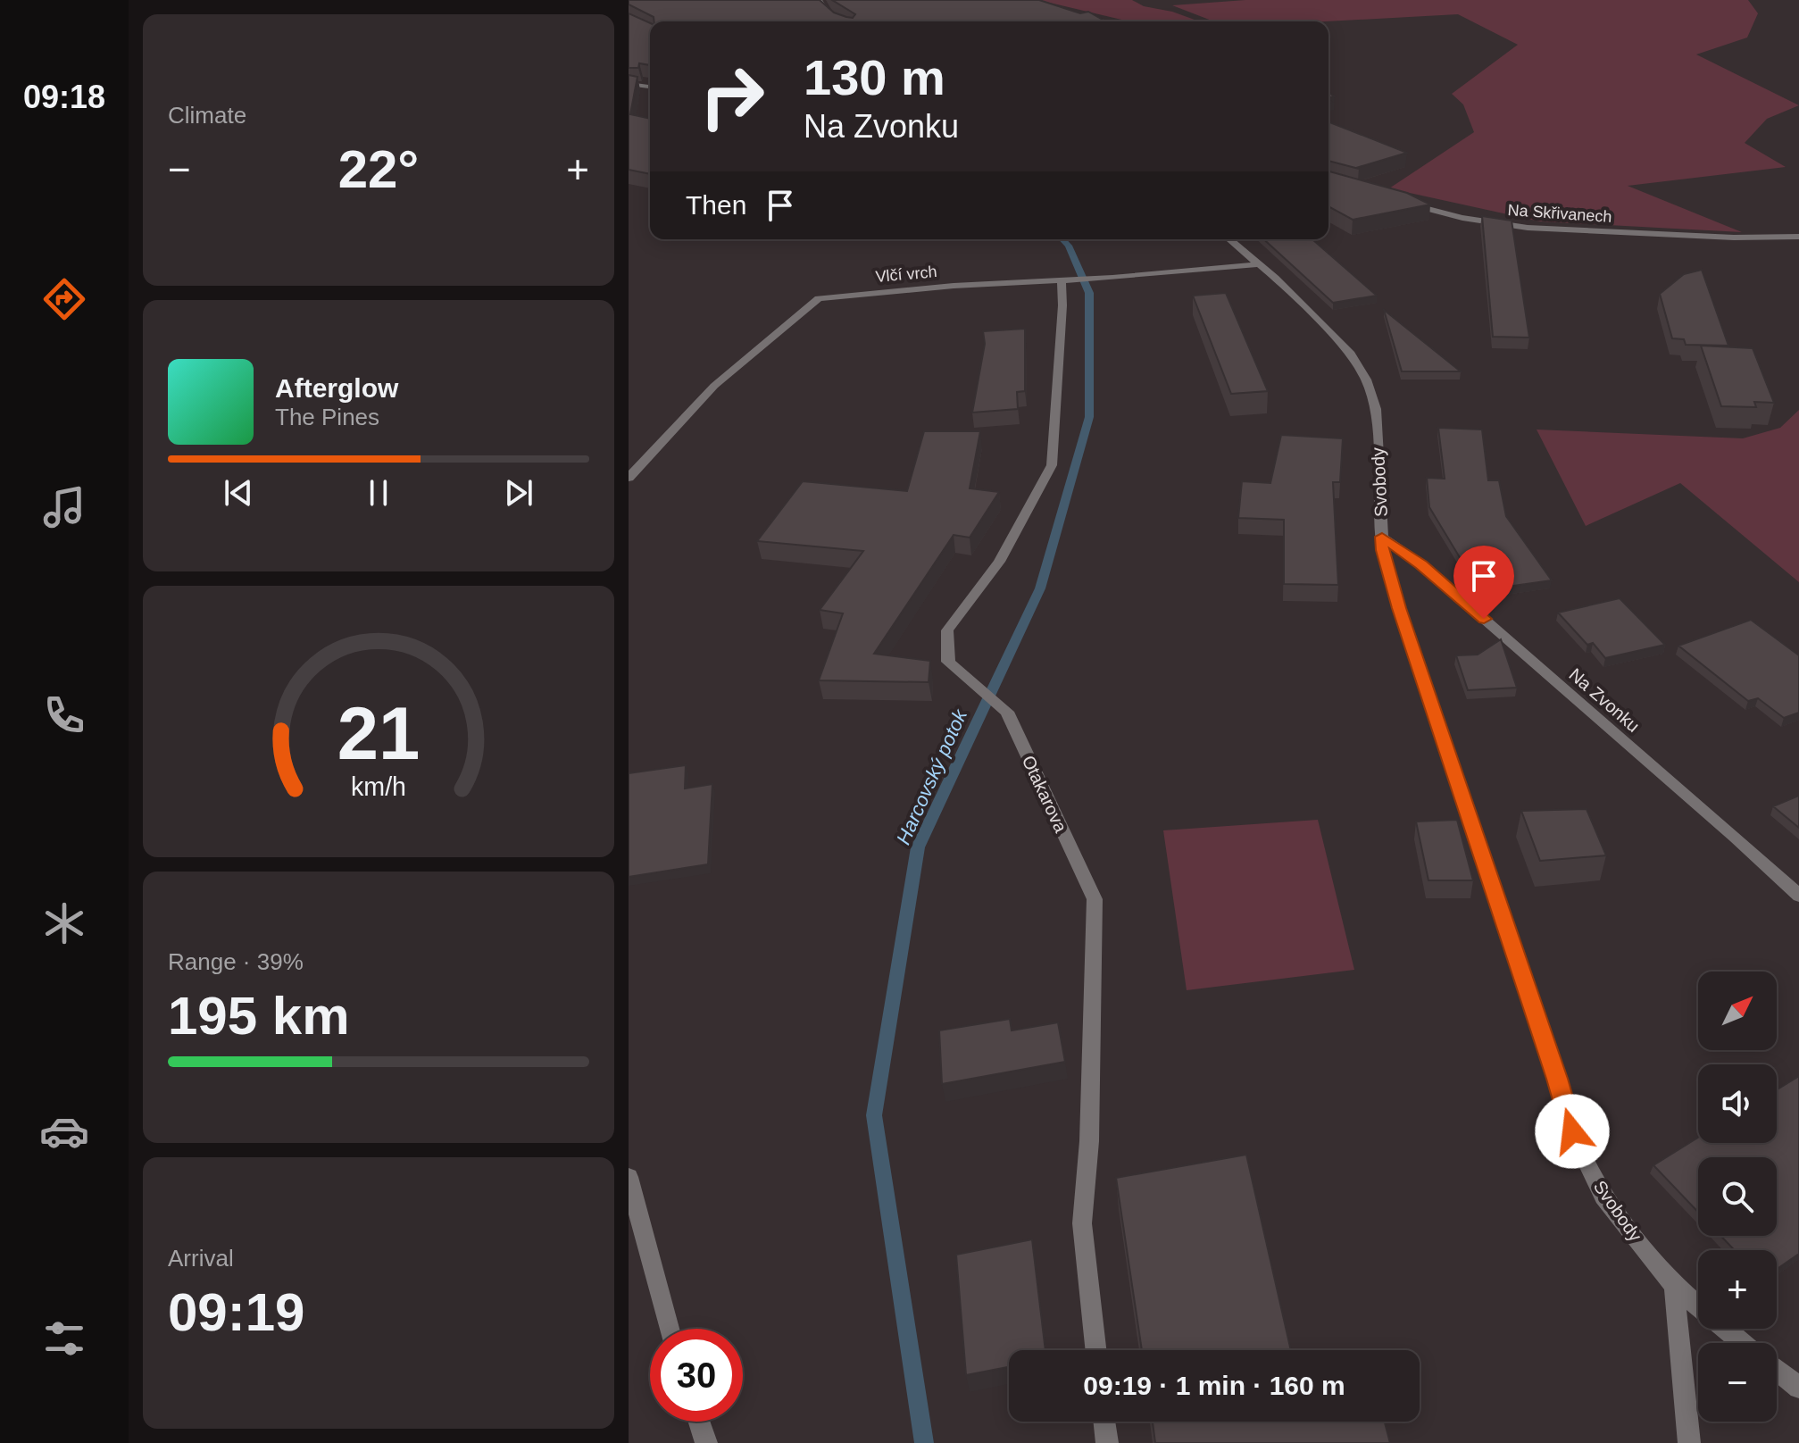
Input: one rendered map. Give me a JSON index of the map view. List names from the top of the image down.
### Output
{
  "streets": {
    "street": [
      "Na Skřivanech",
      "Vlčí vrch",
      "Svobody",
      "Na Zvonku",
      "Otakarova"
    ]
  },
  "crossings": [
    ["Vlčí vrch", "Svobody"],
    ["Vlčí vrch", "Otakarova"],
    ["Svobody", "Na Zvonku"]
  ],
  "water": ["Harcovský potok"],
  "north": "top right",
  "page": {
    "tabs": "09:18",
    "tile": [
      "Climate",
      ["Range · 39%", "195 km"],
      ["Arrival", "09:19"]
    ],
    "turn": ["130 m", "Na Zvonku"],
    "heat": ["−", "22°", "+"],
    "then": "Then",
    "song": ["Afterglow", "The Pines"],
    "map_buttons": ["+", "−"],
    "limit": "30",
    "trip": "09:19 · 1 min · 160 m",
    "gauge": ["21", "km/h"]
  }
}
